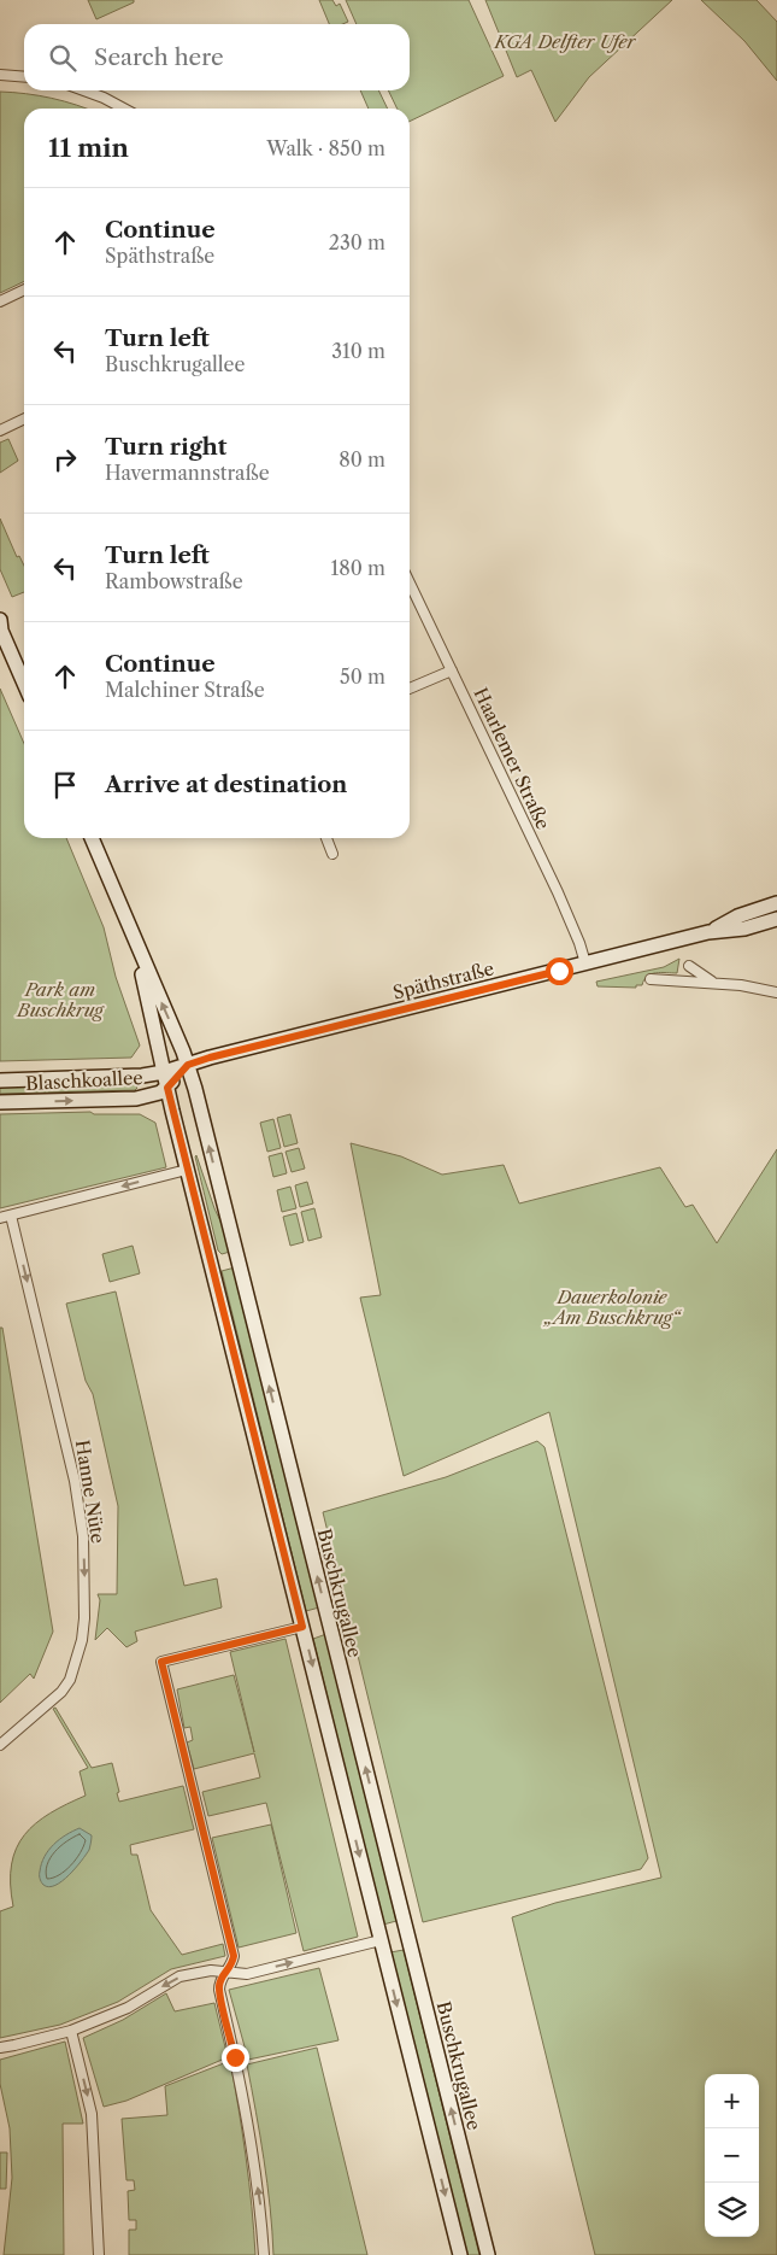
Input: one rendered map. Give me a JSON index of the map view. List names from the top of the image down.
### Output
{
  "streets": {
    "main road": ["Späthstraße", "Blaschkoallee", "Buschkrugallee"],
    "street": ["Haarlemer Straße", "Hanne Nüte"]
  },
  "crossings": [
    ["Haarlemer Straße", "Späthstraße"],
    ["Späthstraße", "Blaschkoallee"],
    ["Späthstraße", "Buschkrugallee"],
    ["Blaschkoallee", "Buschkrugallee"]
  ],
  "one_way": ["Hanne Nüte"],
  "parks": ["KGA Delfter Ufer", "Park am Buschkrug", "Dauerkolonie „Am Buschkrug“"],
  "page": {
    "search": "Search here",
    "heading": ["11 min", "Walk · 850 m"],
    "list": [
      ["Continue", "Späthstraße", "230 m"],
      ["Turn left", "Buschkrugallee", "310 m"],
      ["Turn right", "Havermannstraße", "80 m"],
      ["Turn left", "Rambowstraße", "180 m"],
      ["Continue", "Malchiner Straße", "50 m"],
      "Arrive at destination"
    ],
    "map_buttons": ["+", "−"]
  }
}
